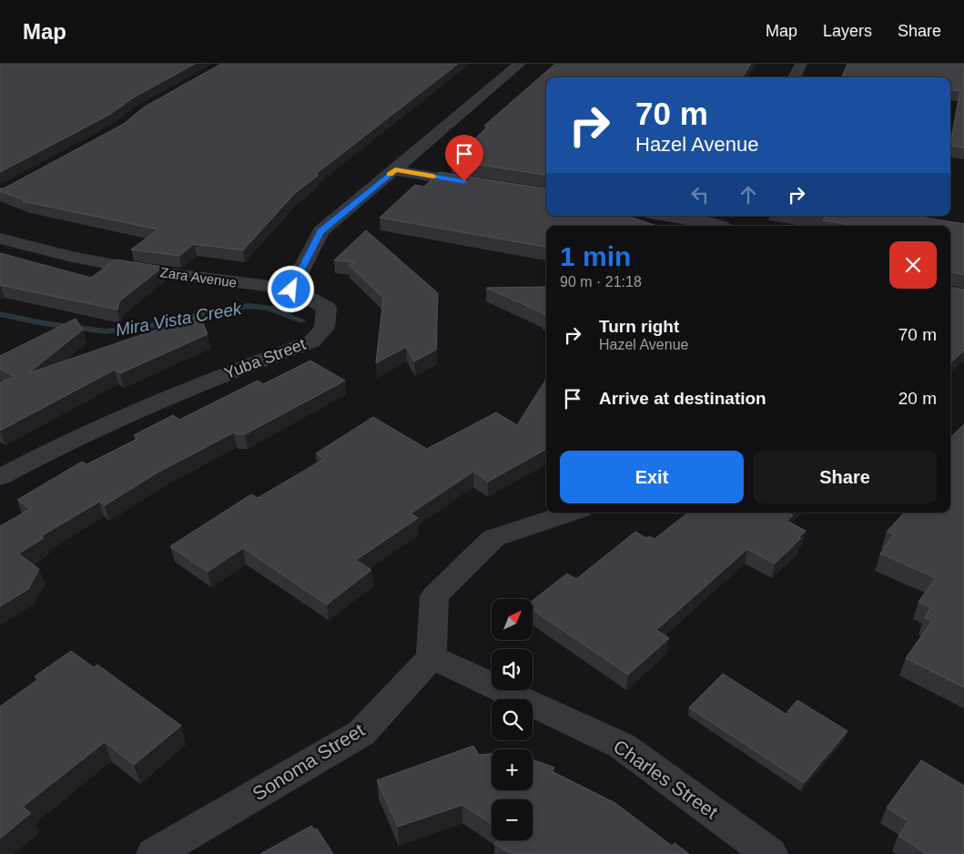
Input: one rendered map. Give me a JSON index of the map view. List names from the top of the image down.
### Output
{
  "streets": {
    "street": [
      "Zara Avenue",
      "Yuba Street",
      "Sonoma Street",
      "Charles Street"
    ]
  },
  "crossings": [
    ["Zara Avenue", "Yuba Street"],
    ["Sonoma Street", "Charles Street"]
  ],
  "water": ["Mira Vista Creek"],
  "north": "top right",
  "page": {
    "header": "Map",
    "nav": ["Map", "Layers", "Share"],
    "turn": ["70 m", "Hazel Avenue"],
    "heading": ["1 min", "90 m · 21:18"],
    "list": [
      {
        "name": "Turn right",
        "note": "Hazel Avenue",
        "value": "70 m"
      },
      {
        "name": "Arrive at destination",
        "value": "20 m"
      }
    ],
    "buttons": ["Exit", "Share"],
    "map_buttons": ["+", "−"]
  }
}
